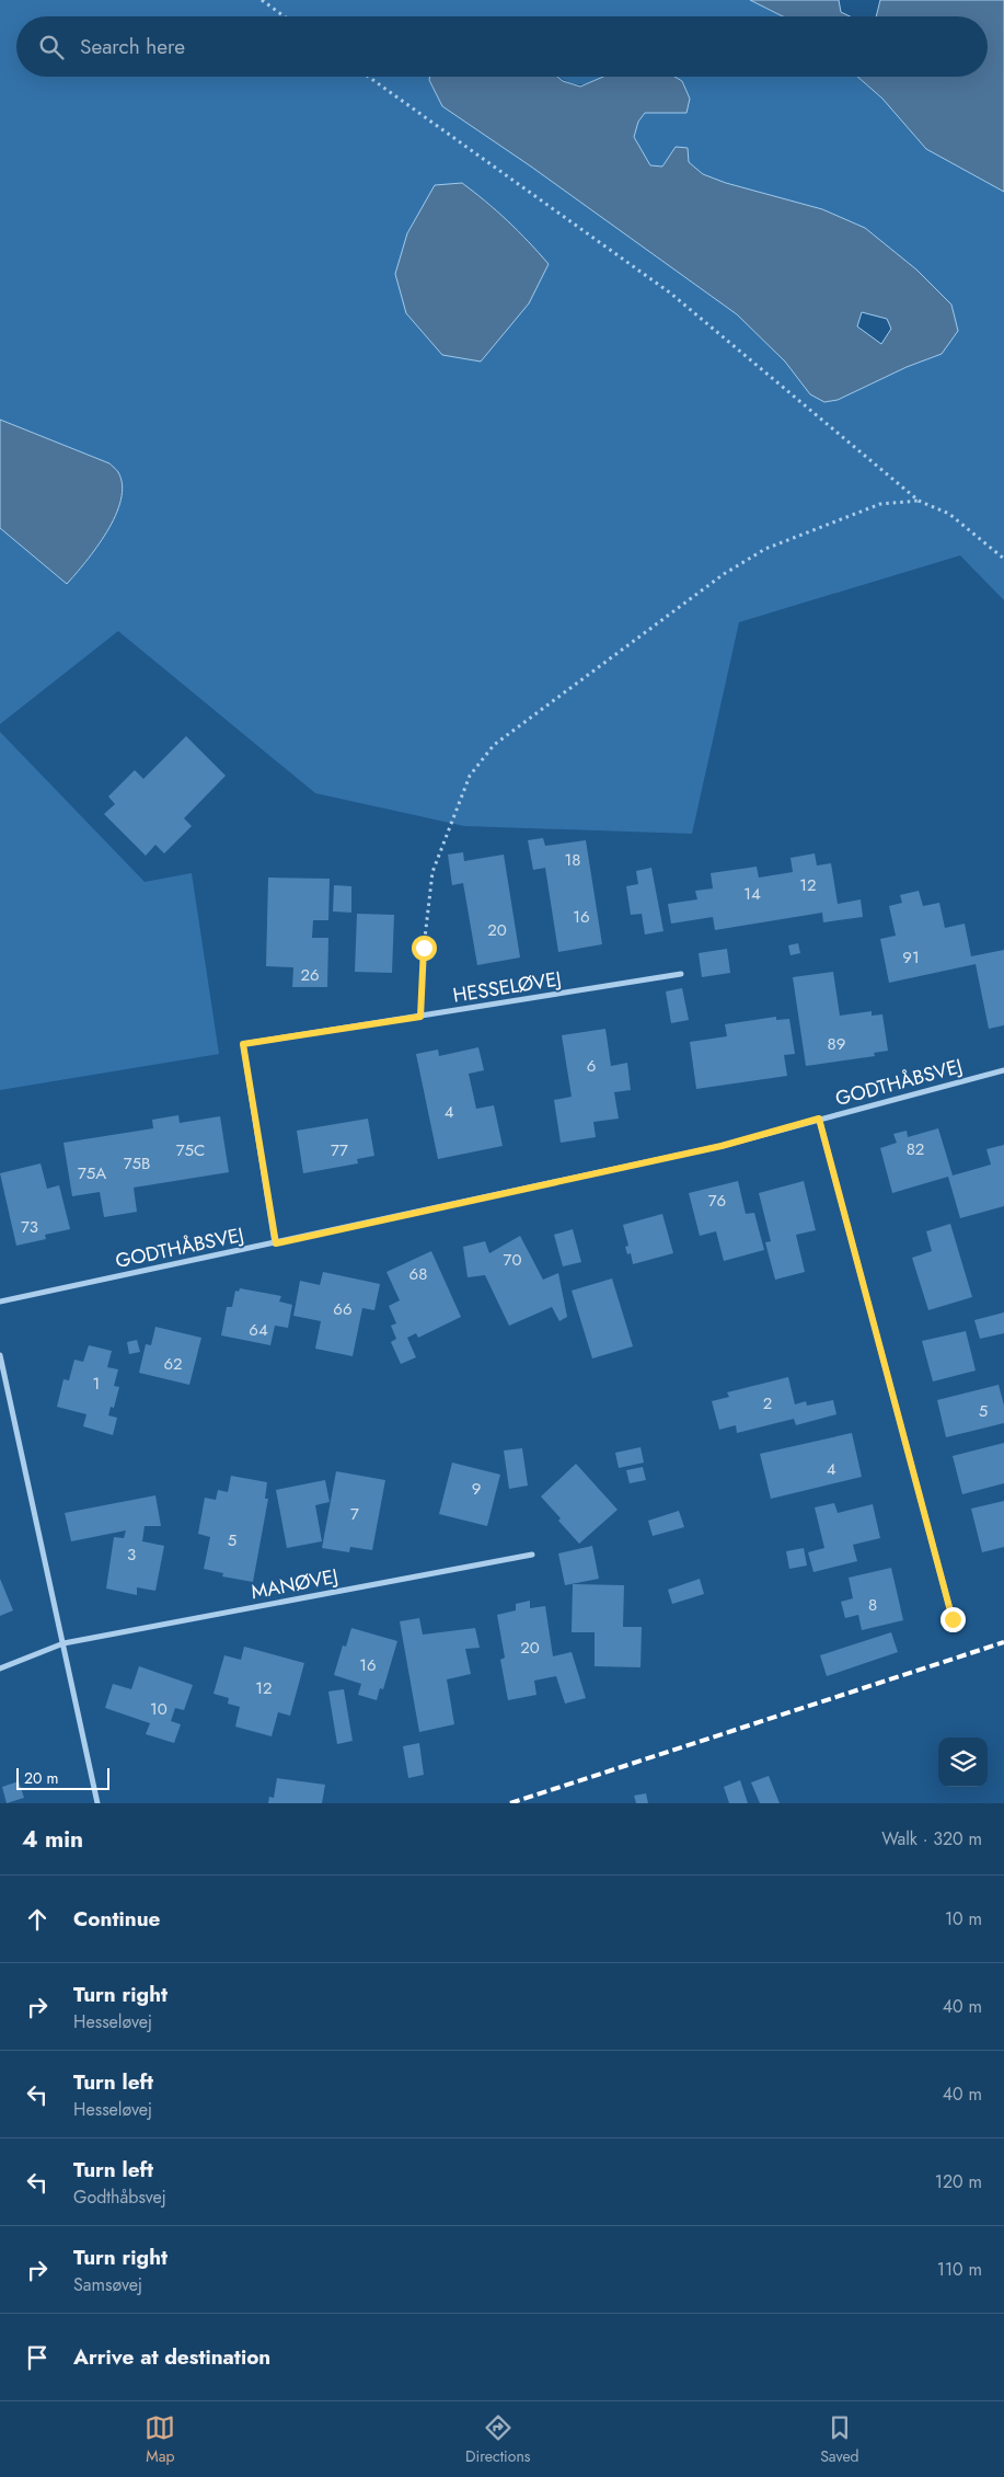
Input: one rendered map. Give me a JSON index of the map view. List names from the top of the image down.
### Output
{
  "streets": {
    "street": ["HESSELØVEJ", "GODTHÅBSVEJ", "MANØVEJ"]
  },
  "crossings": [
    ["HESSELØVEJ", "GODTHÅBSVEJ"]
  ],
  "house_numbers": [
    "18",
    "12",
    "14",
    "16",
    "20",
    "91",
    "26",
    "89",
    "6",
    "4",
    "82",
    "75C",
    "77",
    "75B",
    "75A",
    "76",
    "73",
    "70",
    "68",
    "66",
    "64",
    "62",
    "1",
    "2",
    "5",
    "4",
    "9",
    "7",
    "5",
    "3",
    "8",
    "20",
    "16",
    "12",
    "10"
  ],
  "scale_bar": "20 m",
  "page": {
    "search": "Search here",
    "scale": "20 m",
    "heading": ["4 min", "Walk · 320 m"],
    "list": [
      ["Continue", "10 m"],
      ["Turn right", "Hesseløvej", "40 m"],
      ["Turn left", "Hesseløvej", "40 m"],
      ["Turn left", "Godthåbsvej", "120 m"],
      ["Turn right", "Samsøvej", "110 m"],
      "Arrive at destination"
    ],
    "nav": ["Map", "Directions", "Saved"]
  }
}
